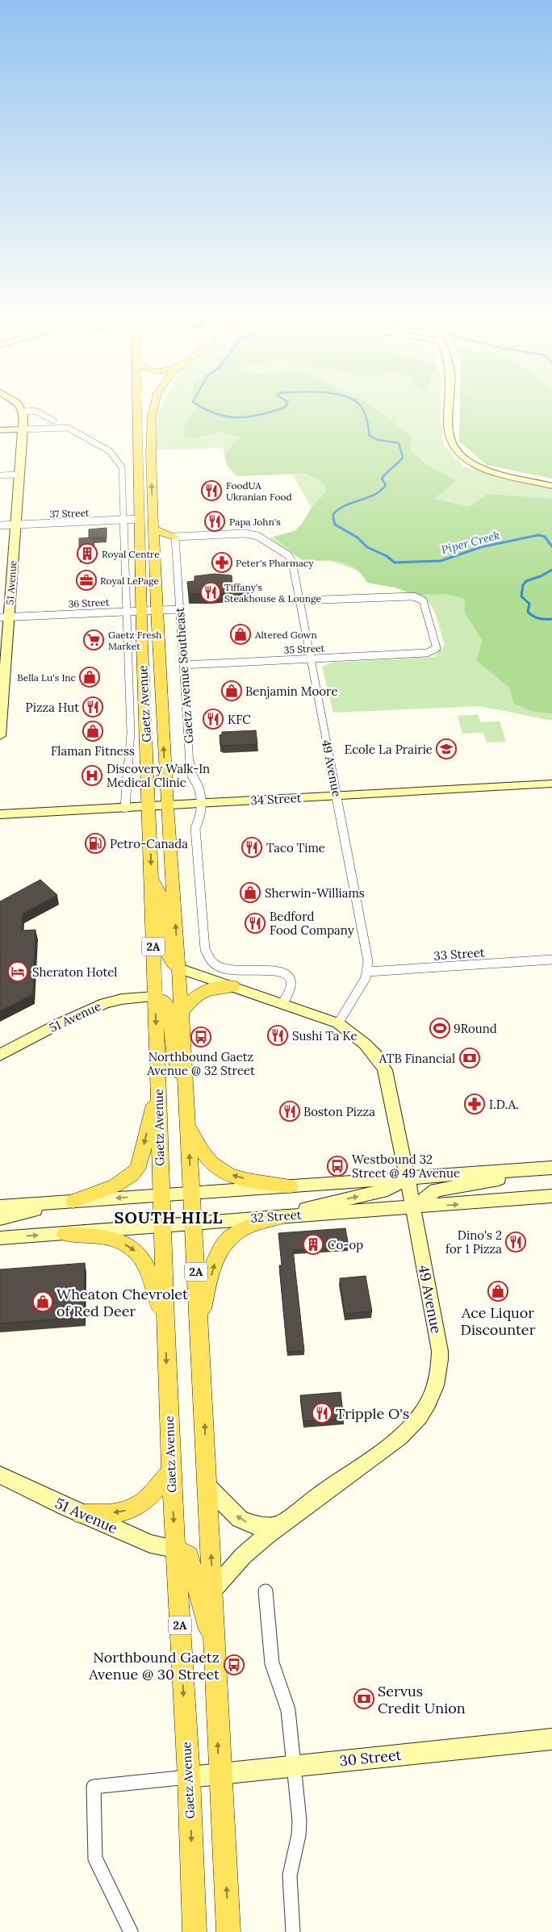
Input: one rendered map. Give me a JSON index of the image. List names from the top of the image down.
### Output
{
  "streets": {
    "main road": ["Gaetz Avenue", "2A"],
    "street": [
      "37 Street",
      "51 Avenue",
      "36 Street",
      "35 Street",
      "Gaetz Avenue Southeast",
      "49 Avenue",
      "34 Street",
      "33 Street",
      "32 Street",
      "30 Street"
    ]
  },
  "crossings": [
    ["37 Street", "51 Avenue"],
    ["37 Street", "Gaetz Avenue"],
    ["51 Avenue", "36 Street"],
    ["51 Avenue", "Gaetz Avenue"],
    ["36 Street", "Gaetz Avenue Southeast"],
    ["36 Street", "Gaetz Avenue"],
    ["35 Street", "Gaetz Avenue Southeast"],
    ["35 Street", "49 Avenue"],
    ["Gaetz Avenue Southeast", "49 Avenue"],
    ["Gaetz Avenue Southeast", "34 Street"],
    ["Gaetz Avenue", "49 Avenue"],
    ["Gaetz Avenue", "34 Street"],
    ["Gaetz Avenue", "32 Street"],
    ["Gaetz Avenue", "30 Street"],
    ["49 Avenue", "34 Street"],
    ["49 Avenue", "33 Street"],
    ["49 Avenue", "32 Street"]
  ],
  "districts": ["SOUTH HILL"],
  "water": ["Piper Creek"],
  "places": {
    "restaurant": [
      "FoodUA Ukranian Food",
      "Papa John's",
      "Tiffany's Steakhouse & Lounge",
      "Pizza Hut",
      "KFC",
      "Taco Time",
      "Bedford Food Company",
      "Sushi Ta Ke",
      "Boston Pizza",
      "Dino's 2 for 1 Pizza",
      "Tripple O's"
    ],
    "building": ["Royal Centre", "Co-op"],
    "pharmacy": ["Peter's Pharmacy", "I.D.A."],
    "office": ["Royal LePage"],
    "shop": [
      "Altered Gown",
      "Bella Lu's Inc",
      "Benjamin Moore",
      "Flaman Fitness",
      "Sherwin-Williams",
      "Ace Liquor Discounter",
      "Wheaton Chevrolet of Red Deer"
    ],
    "supermarket": ["Gaetz Fresh Market"],
    "school or university": ["Ecole La Prairie"],
    "hospital": ["Discovery Walk-In Medical Clinic"],
    "fuel station": ["Petro-Canada"],
    "hotel": ["Sheraton Hotel"],
    "sports": ["9Round"],
    "bus stop": ["Northbound Gaetz Avenue @ 32 Street", "Westbound 32 Street @ 49 Avenue", "Northbound Gaetz Avenue @ 30 Street"],
    "bank": ["ATB Financial", "Servus Credit Union"]
  }
}
